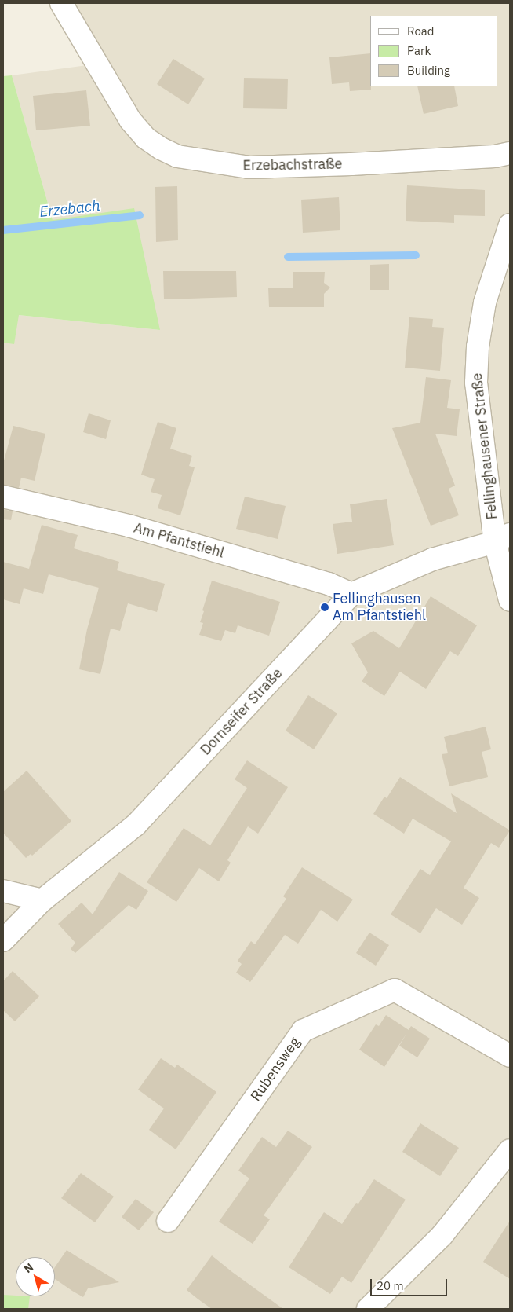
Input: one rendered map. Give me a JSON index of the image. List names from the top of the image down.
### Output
{
  "streets": {
    "street": [
      "Erzebachstraße",
      "Fellinghausener Straße",
      "Am Pfantstiehl",
      "Dornseifer Straße",
      "Rubensweg"
    ]
  },
  "crossings": [
    ["Fellinghausener Straße", "Dornseifer Straße"],
    ["Am Pfantstiehl", "Dornseifer Straße"]
  ],
  "water": ["Erzebach"],
  "places": ["Fellinghausen Am Pfantstiehl"],
  "legend": ["Road", "Park", "Building"],
  "scale_bar": "20 m",
  "north": "top left"
}
